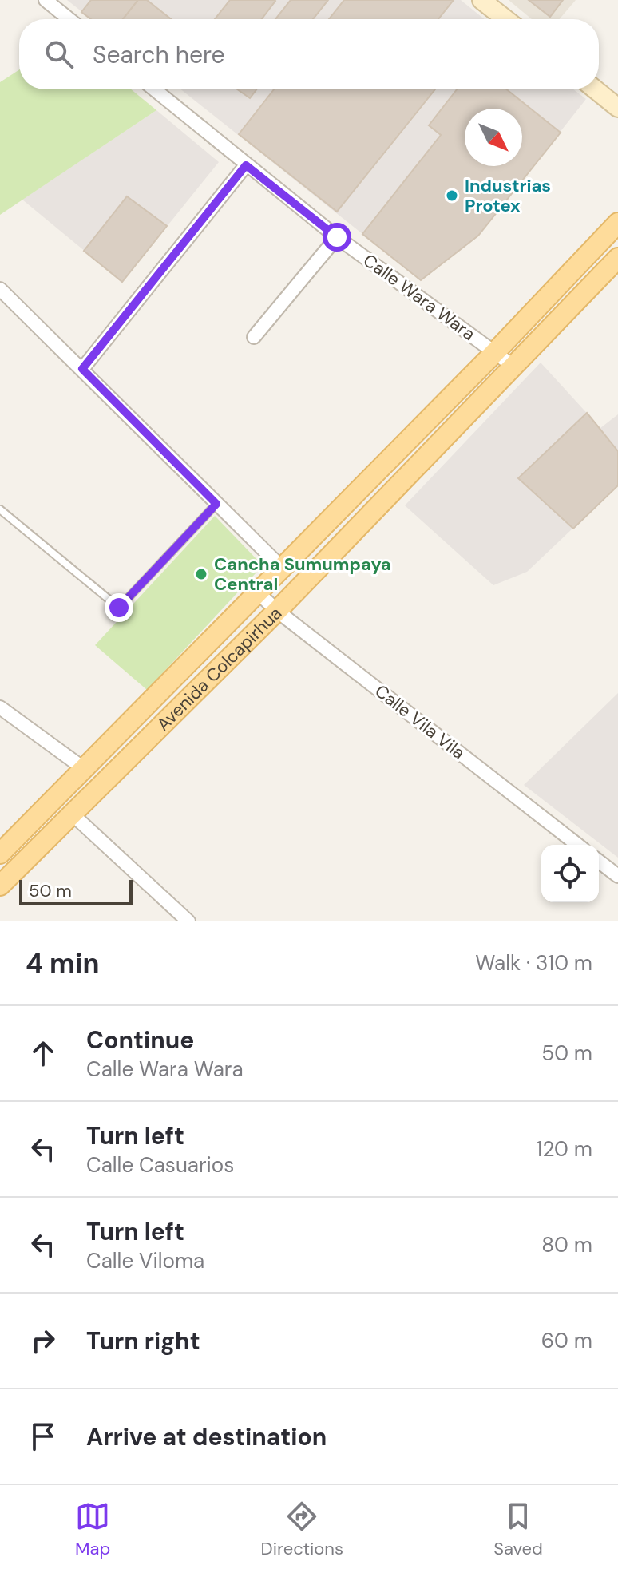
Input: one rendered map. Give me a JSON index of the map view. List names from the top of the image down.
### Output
{
  "streets": {
    "main road": ["Avenida Colcapirhua"],
    "street": ["Calle Wara Wara", "Calle Vila Vila"]
  },
  "crossings": [
    ["Calle Wara Wara", "Avenida Colcapirhua"],
    ["Avenida Colcapirhua", "Calle Vila Vila"]
  ],
  "places": ["Industrias Protex", "Cancha Sumumpaya Central"],
  "scale_bar": "50 m",
  "north": "bottom right",
  "page": {
    "search": "Search here",
    "scale": "50 m",
    "heading": ["4 min", "Walk · 310 m"],
    "list": [
      ["Continue", "Calle Wara Wara", "50 m"],
      ["Turn left", "Calle Casuarios", "120 m"],
      ["Turn left", "Calle Viloma", "80 m"],
      ["Turn right", "60 m"],
      "Arrive at destination"
    ],
    "nav": ["Map", "Directions", "Saved"]
  }
}
